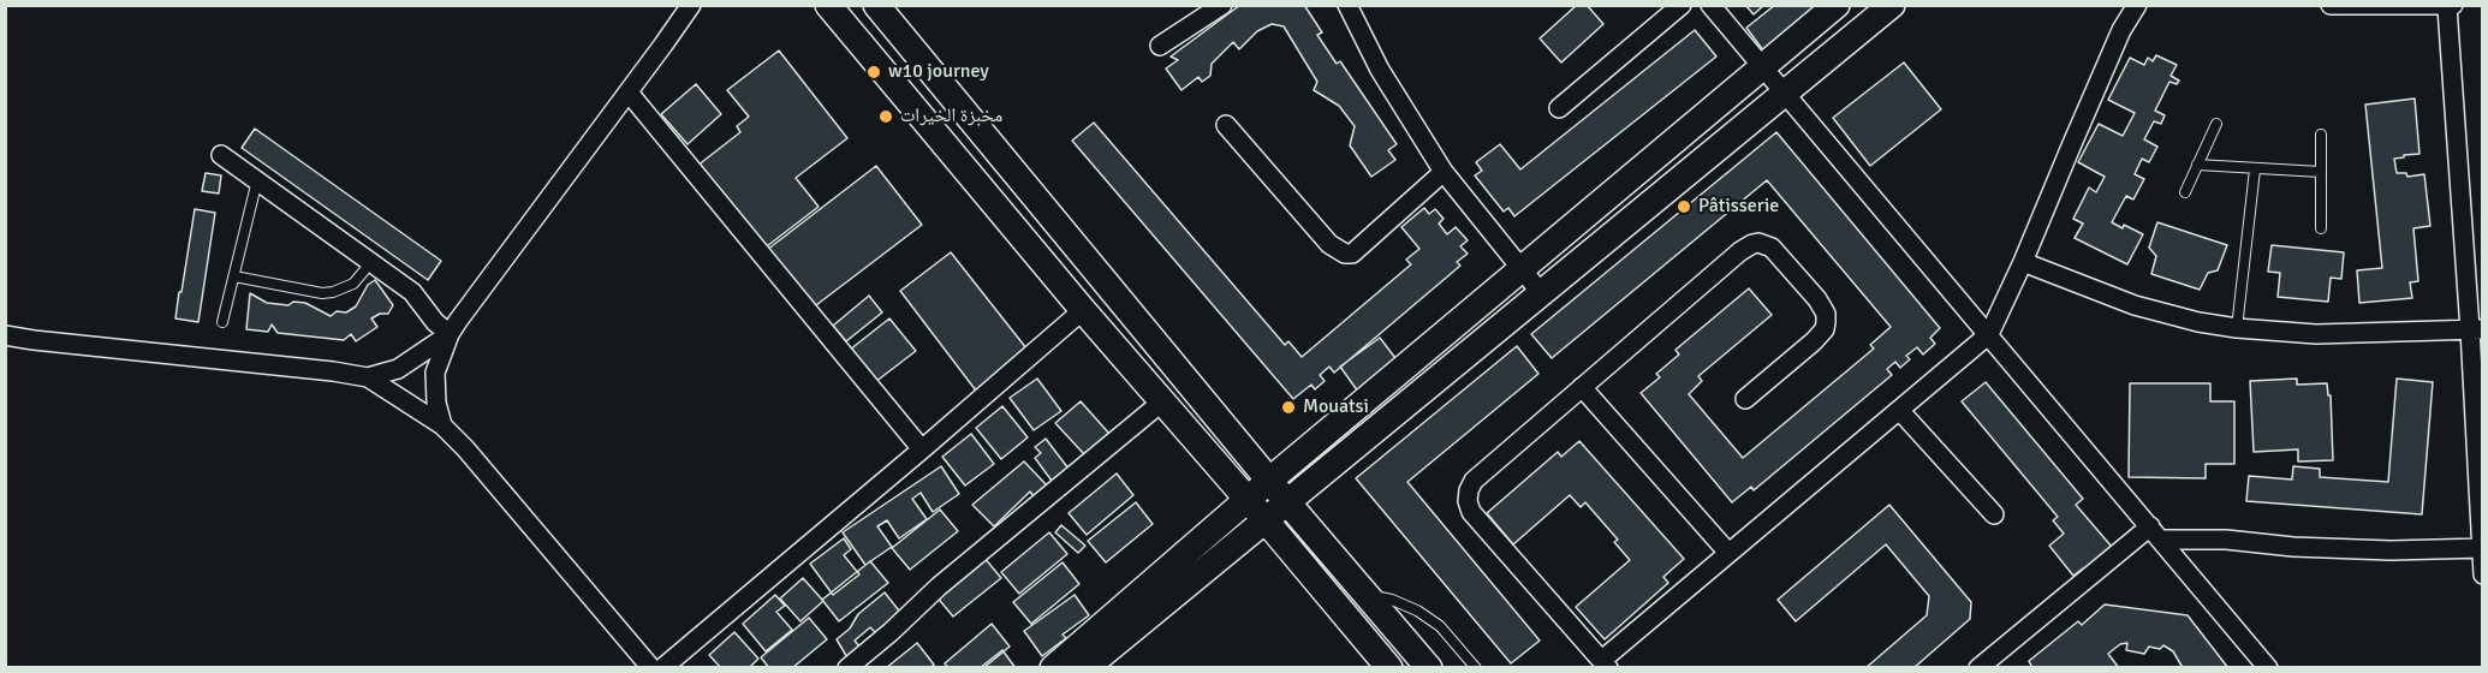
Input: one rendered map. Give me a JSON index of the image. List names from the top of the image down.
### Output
{
  "places": [
    "w10 journey",
    "مخبزة الخيرات",
    "Pâtisserie",
    "Mouatsi"
  ]
}
